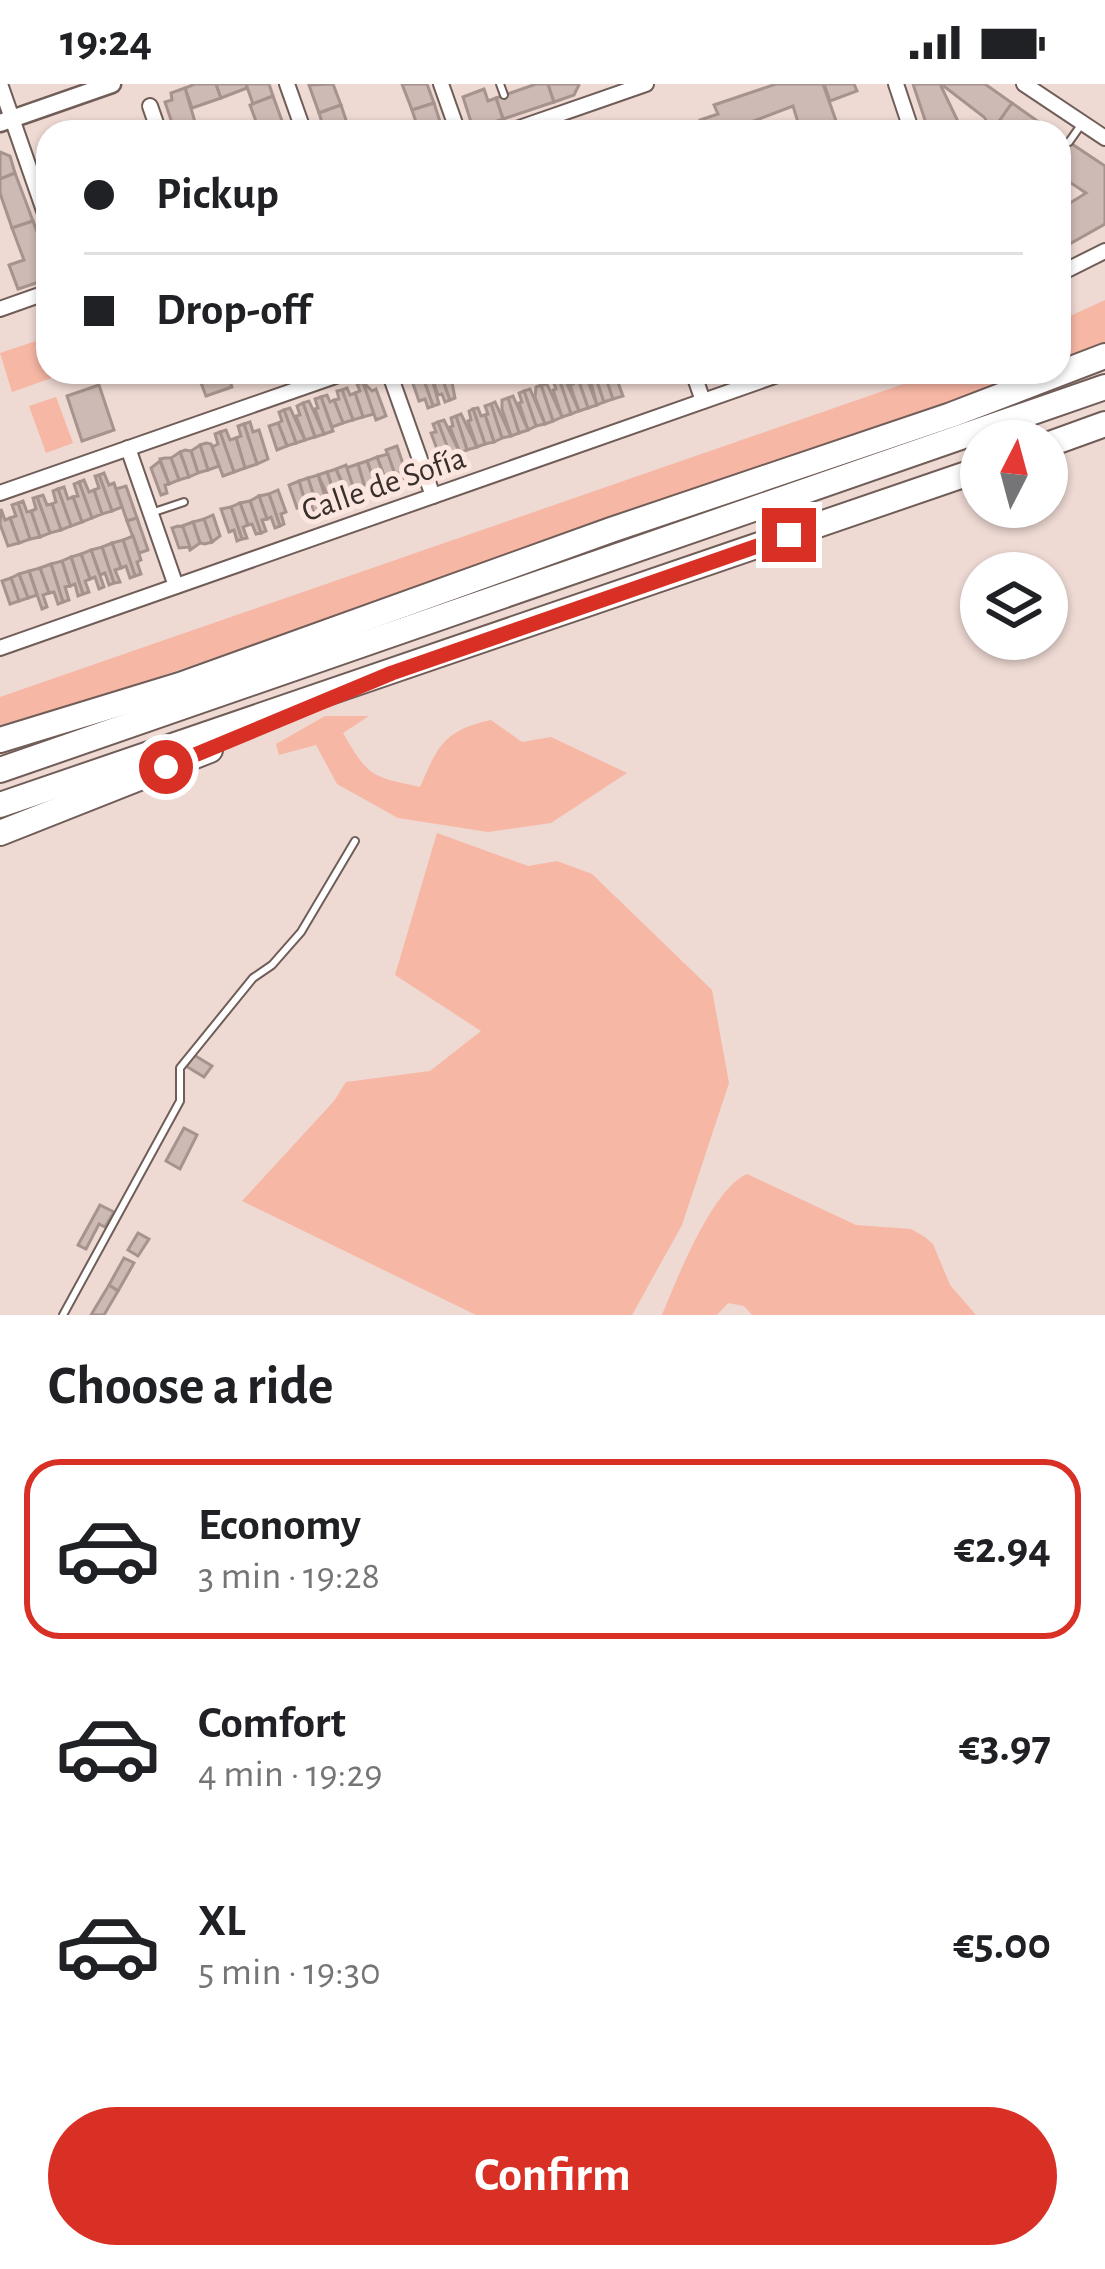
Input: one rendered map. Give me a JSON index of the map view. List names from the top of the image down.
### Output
{
  "streets": {
    "street": ["Calle de Sofía"]
  },
  "north": "top",
  "page": {
    "status": "19:24",
    "banner": ["Pickup", "Drop-off"],
    "heading": "Choose a ride",
    "list": [
      {
        "name": "Economy",
        "note": "3 min · 19:28",
        "value": "€2.94"
      },
      {
        "name": "Comfort",
        "note": "4 min · 19:29",
        "value": "€3.97"
      },
      {
        "name": "XL",
        "note": "5 min · 19:30",
        "value": "€5.00"
      }
    ],
    "buttons": "Confirm"
  }
}
